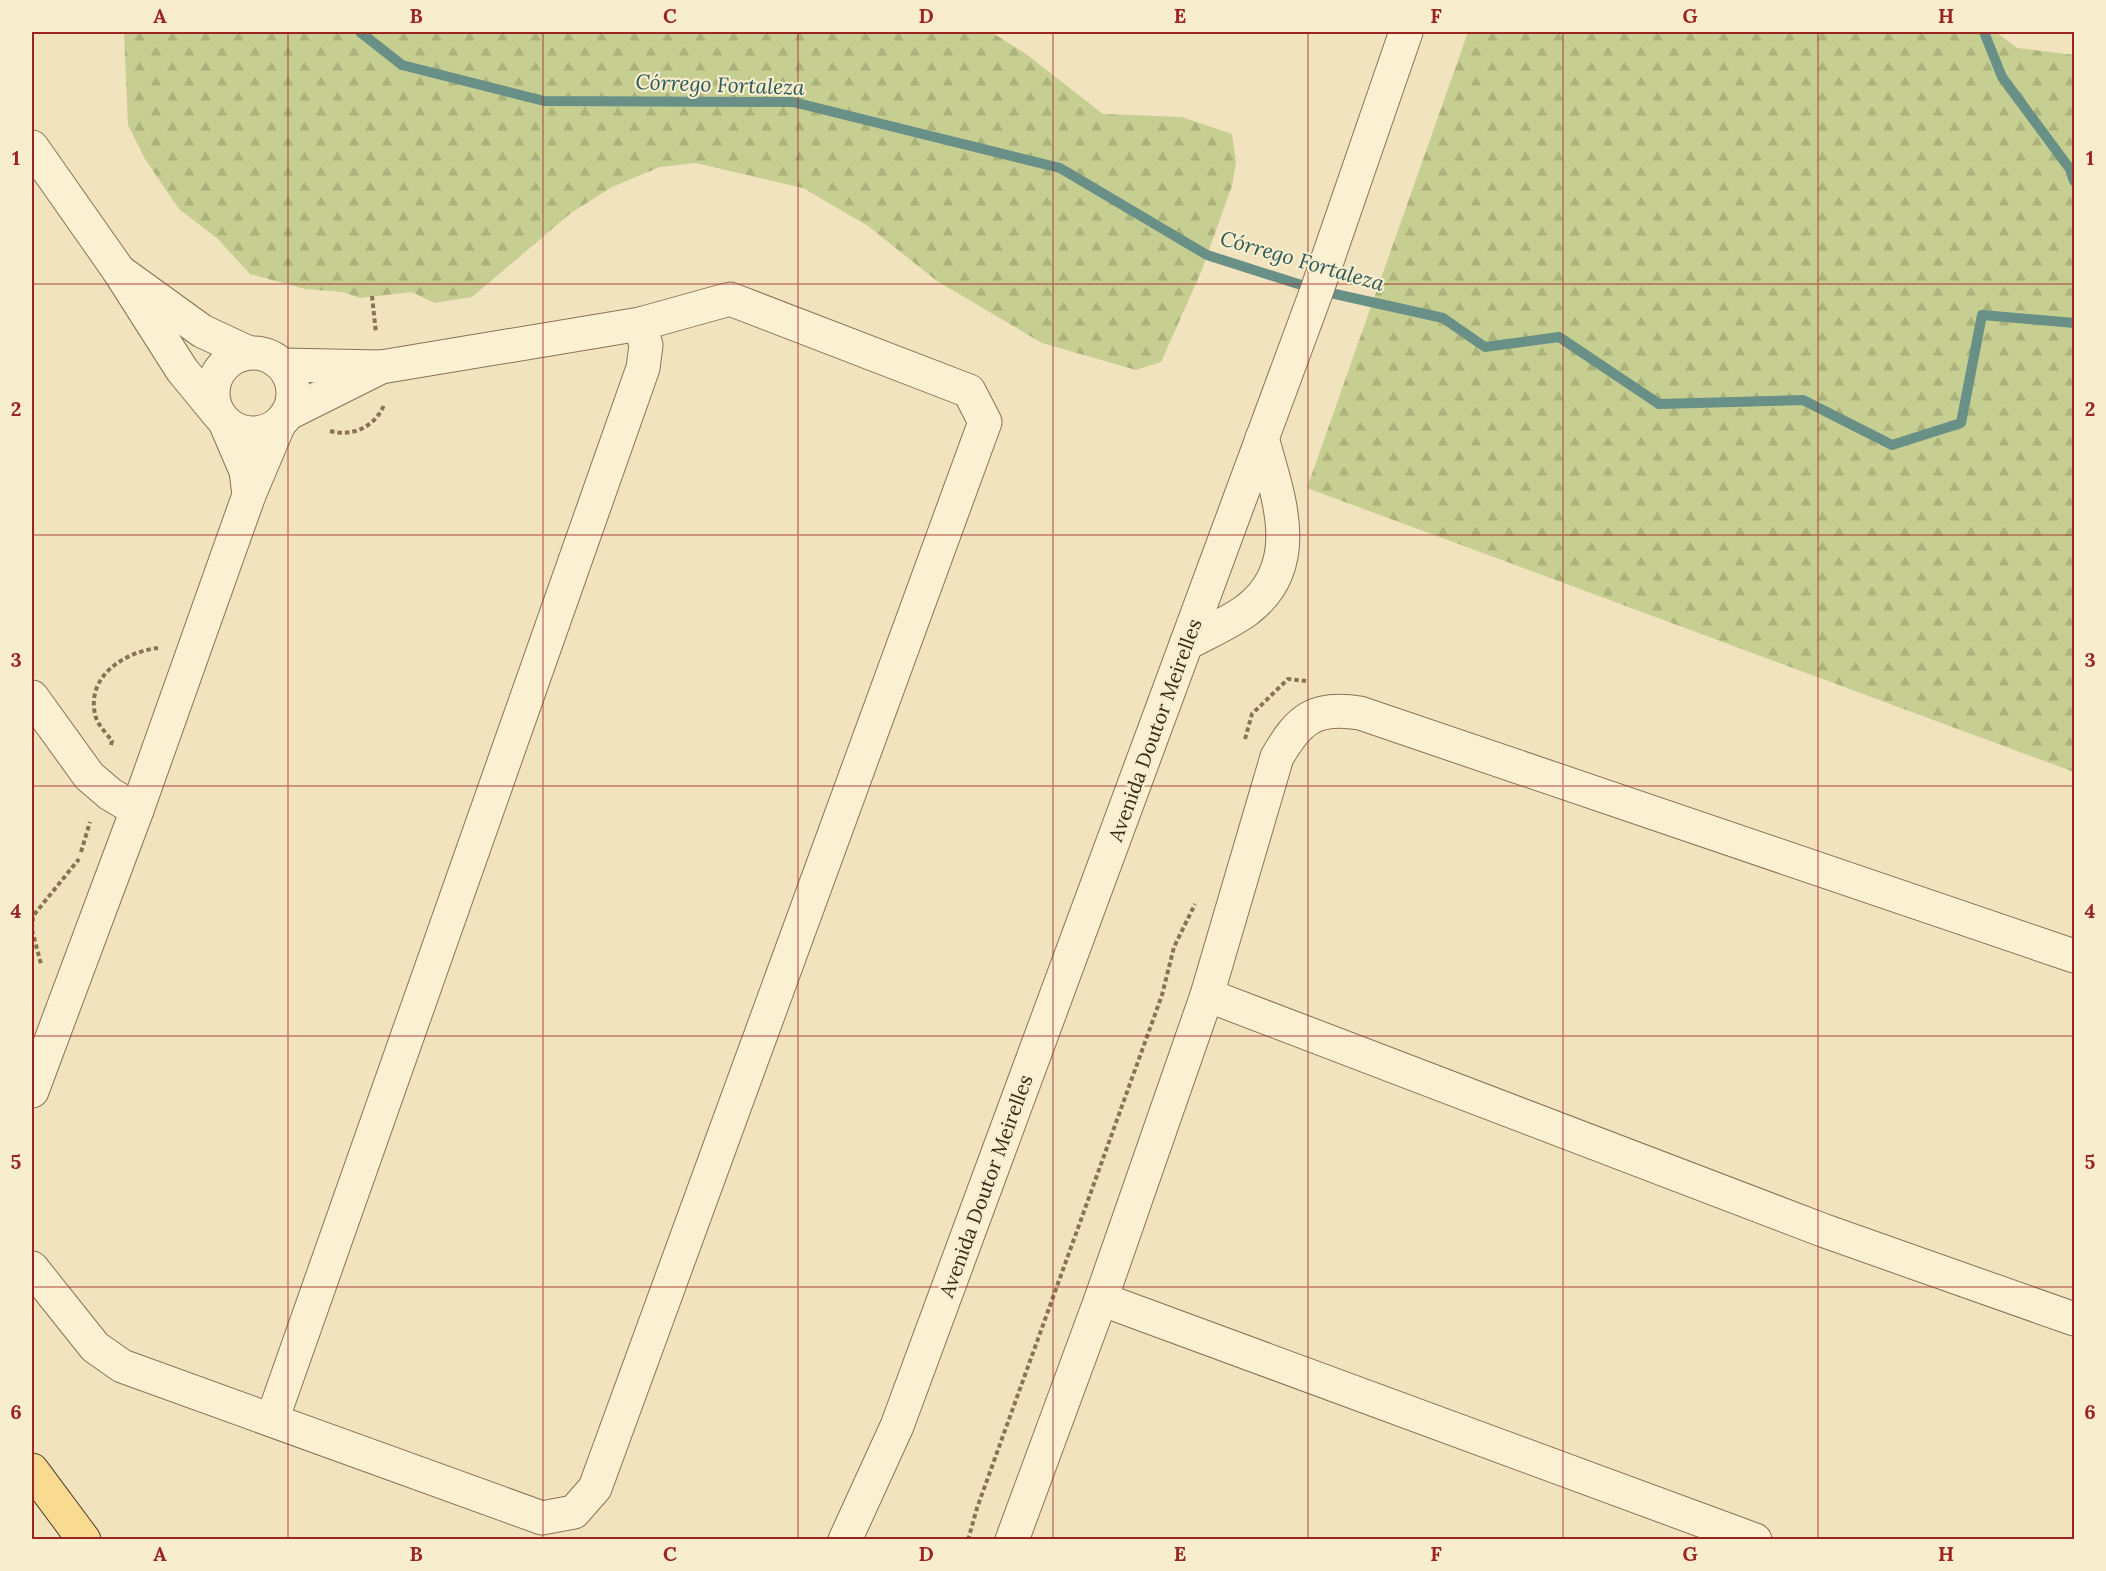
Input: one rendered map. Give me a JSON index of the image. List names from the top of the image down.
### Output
{
  "streets": {
    "street": ["Avenida Doutor Meirelles"]
  },
  "water": ["Córrego Fortaleza"],
  "grid": {
    "columns": [
      "A",
      "B",
      "C",
      "D",
      "E",
      "F",
      "G",
      "H"
    ],
    "rows": [
      "1",
      "2",
      "3",
      "4",
      "5",
      "6"
    ]
  }
}
